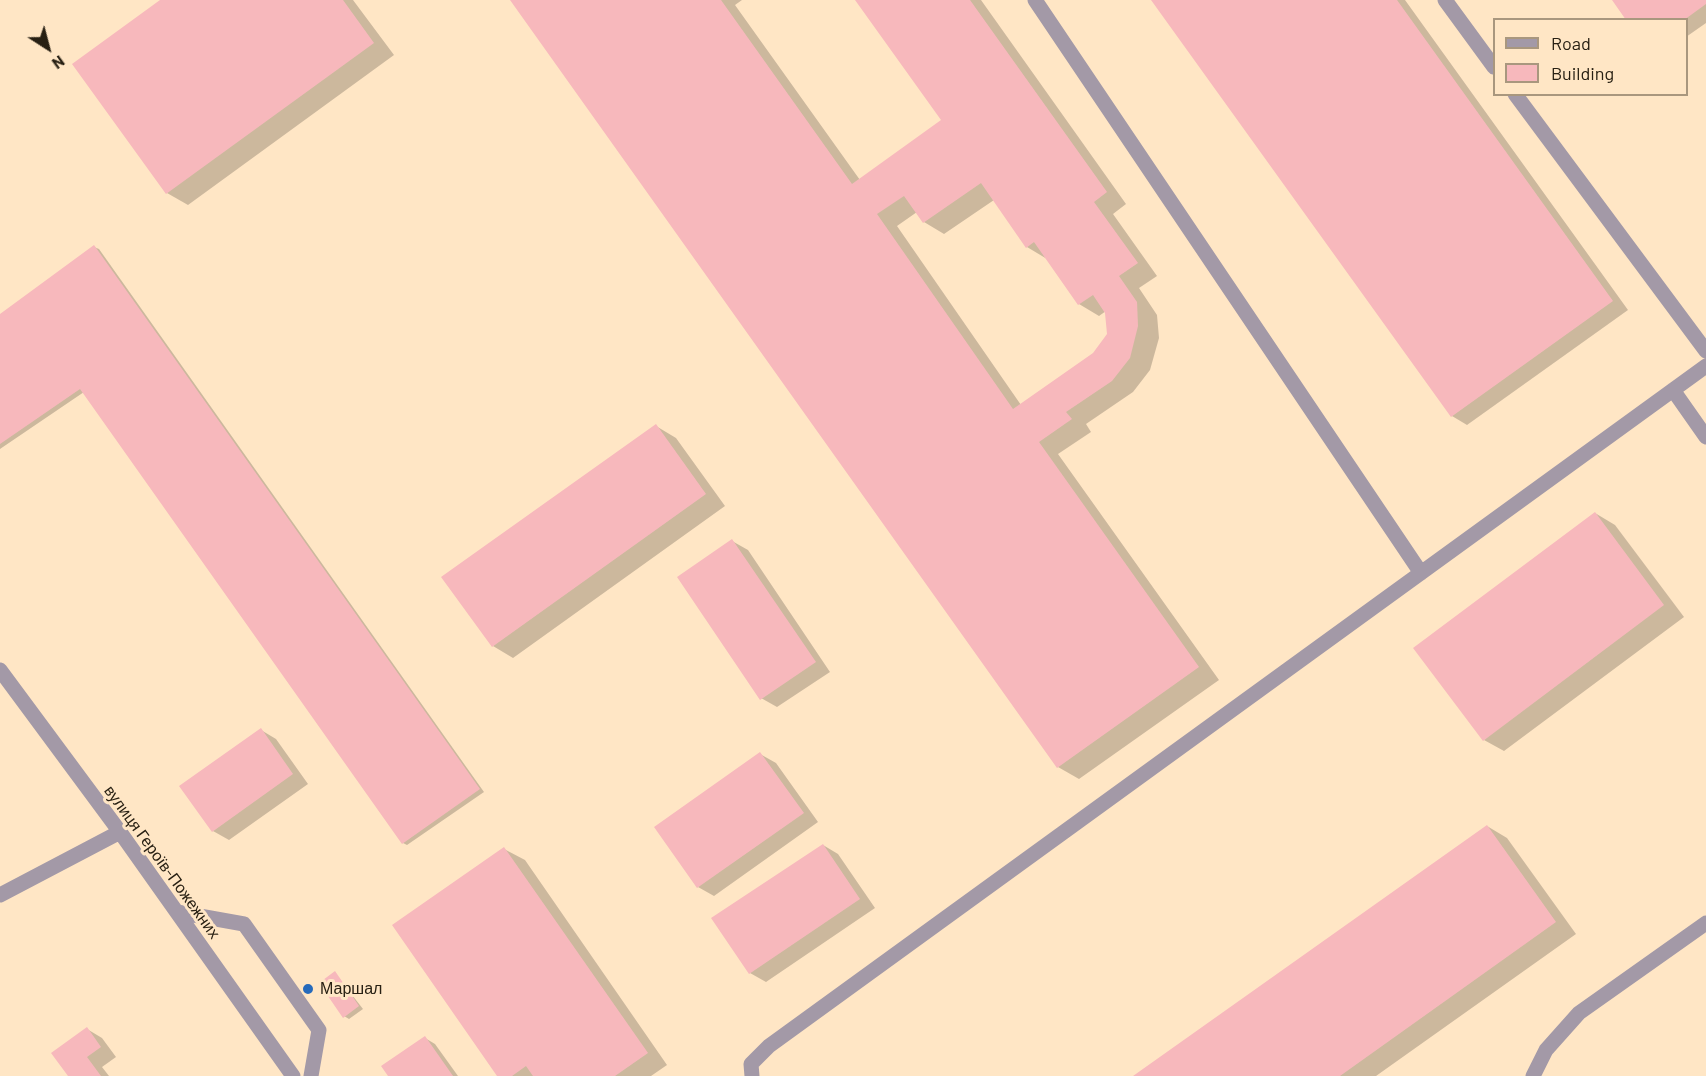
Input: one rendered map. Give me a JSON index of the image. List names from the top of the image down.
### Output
{
  "streets": {
    "street": ["вулиця Героїв-Пожежних"]
  },
  "places": ["Маршал"],
  "legend": ["Road", "Building"],
  "north": "bottom right"
}
